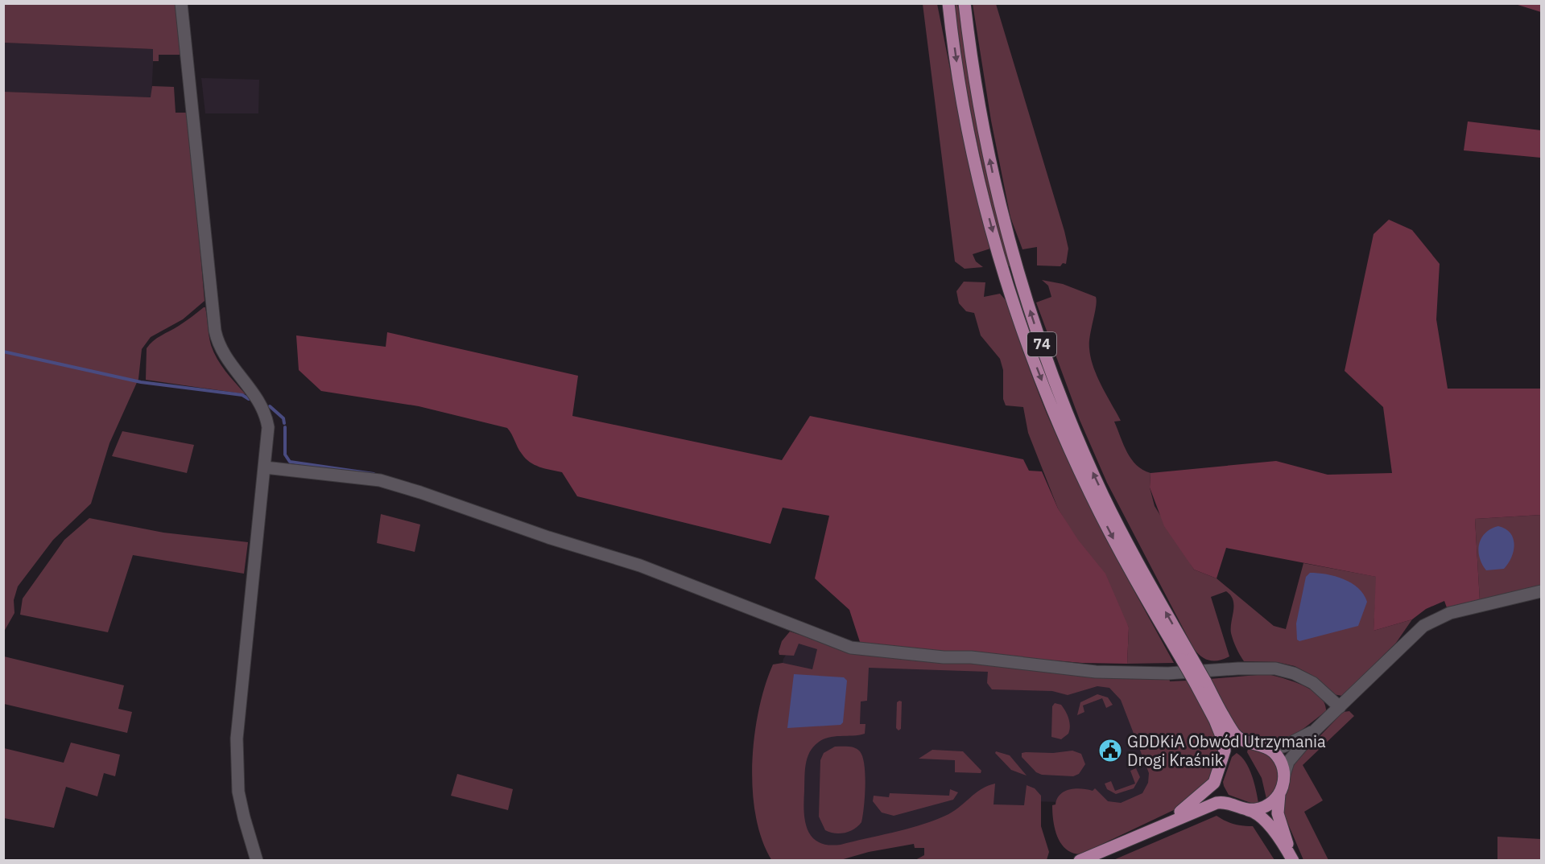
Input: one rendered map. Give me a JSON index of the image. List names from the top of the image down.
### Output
{
  "streets": {
    "main road": ["74"]
  },
  "places": {
    "public building": ["GDDKiA Obwód Utrzymania Drogi Kraśnik"]
  }
}
